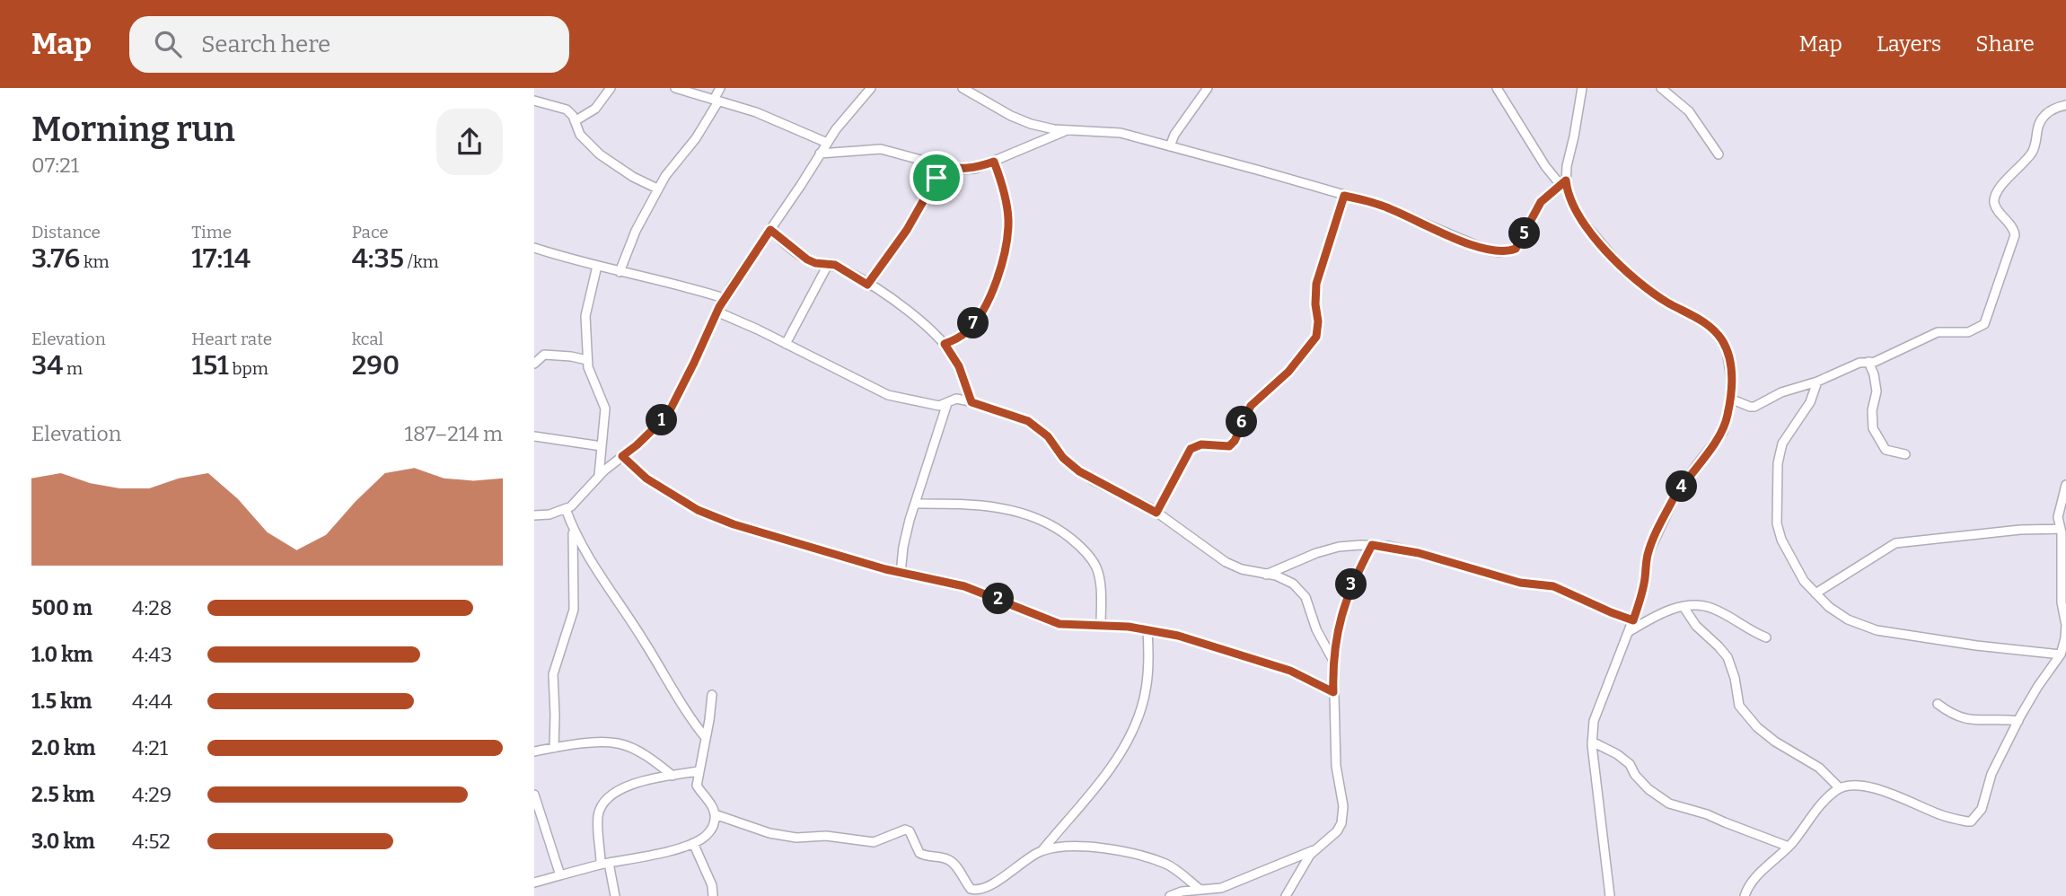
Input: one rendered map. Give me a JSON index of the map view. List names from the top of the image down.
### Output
{
  "page": {
    "header": "Map",
    "search": "Search here",
    "nav": ["Map", "Layers", "Share"],
    "heading": ["Morning run", "07:21"],
    "stats": [
      ["Distance", "3.76 km"],
      ["Time", "17:14"],
      ["Pace", "4:35 /km"],
      ["Elevation", "34 m"],
      ["Heart rate", "151 bpm"],
      ["kcal", "290"]
    ],
    "pins": [
      "5",
      "7",
      "1",
      "6",
      "4",
      "3",
      "2"
    ],
    "chart": ["Elevation", "187–214 m"],
    "list": [
      {
        "name": "500 m",
        "note": "4:28"
      },
      {
        "name": "1.0 km",
        "note": "4:43"
      },
      {
        "name": "1.5 km",
        "note": "4:44"
      },
      {
        "name": "2.0 km",
        "note": "4:21"
      },
      {
        "name": "2.5 km",
        "note": "4:29"
      },
      {
        "name": "3.0 km",
        "note": "4:52"
      }
    ]
  }
}
